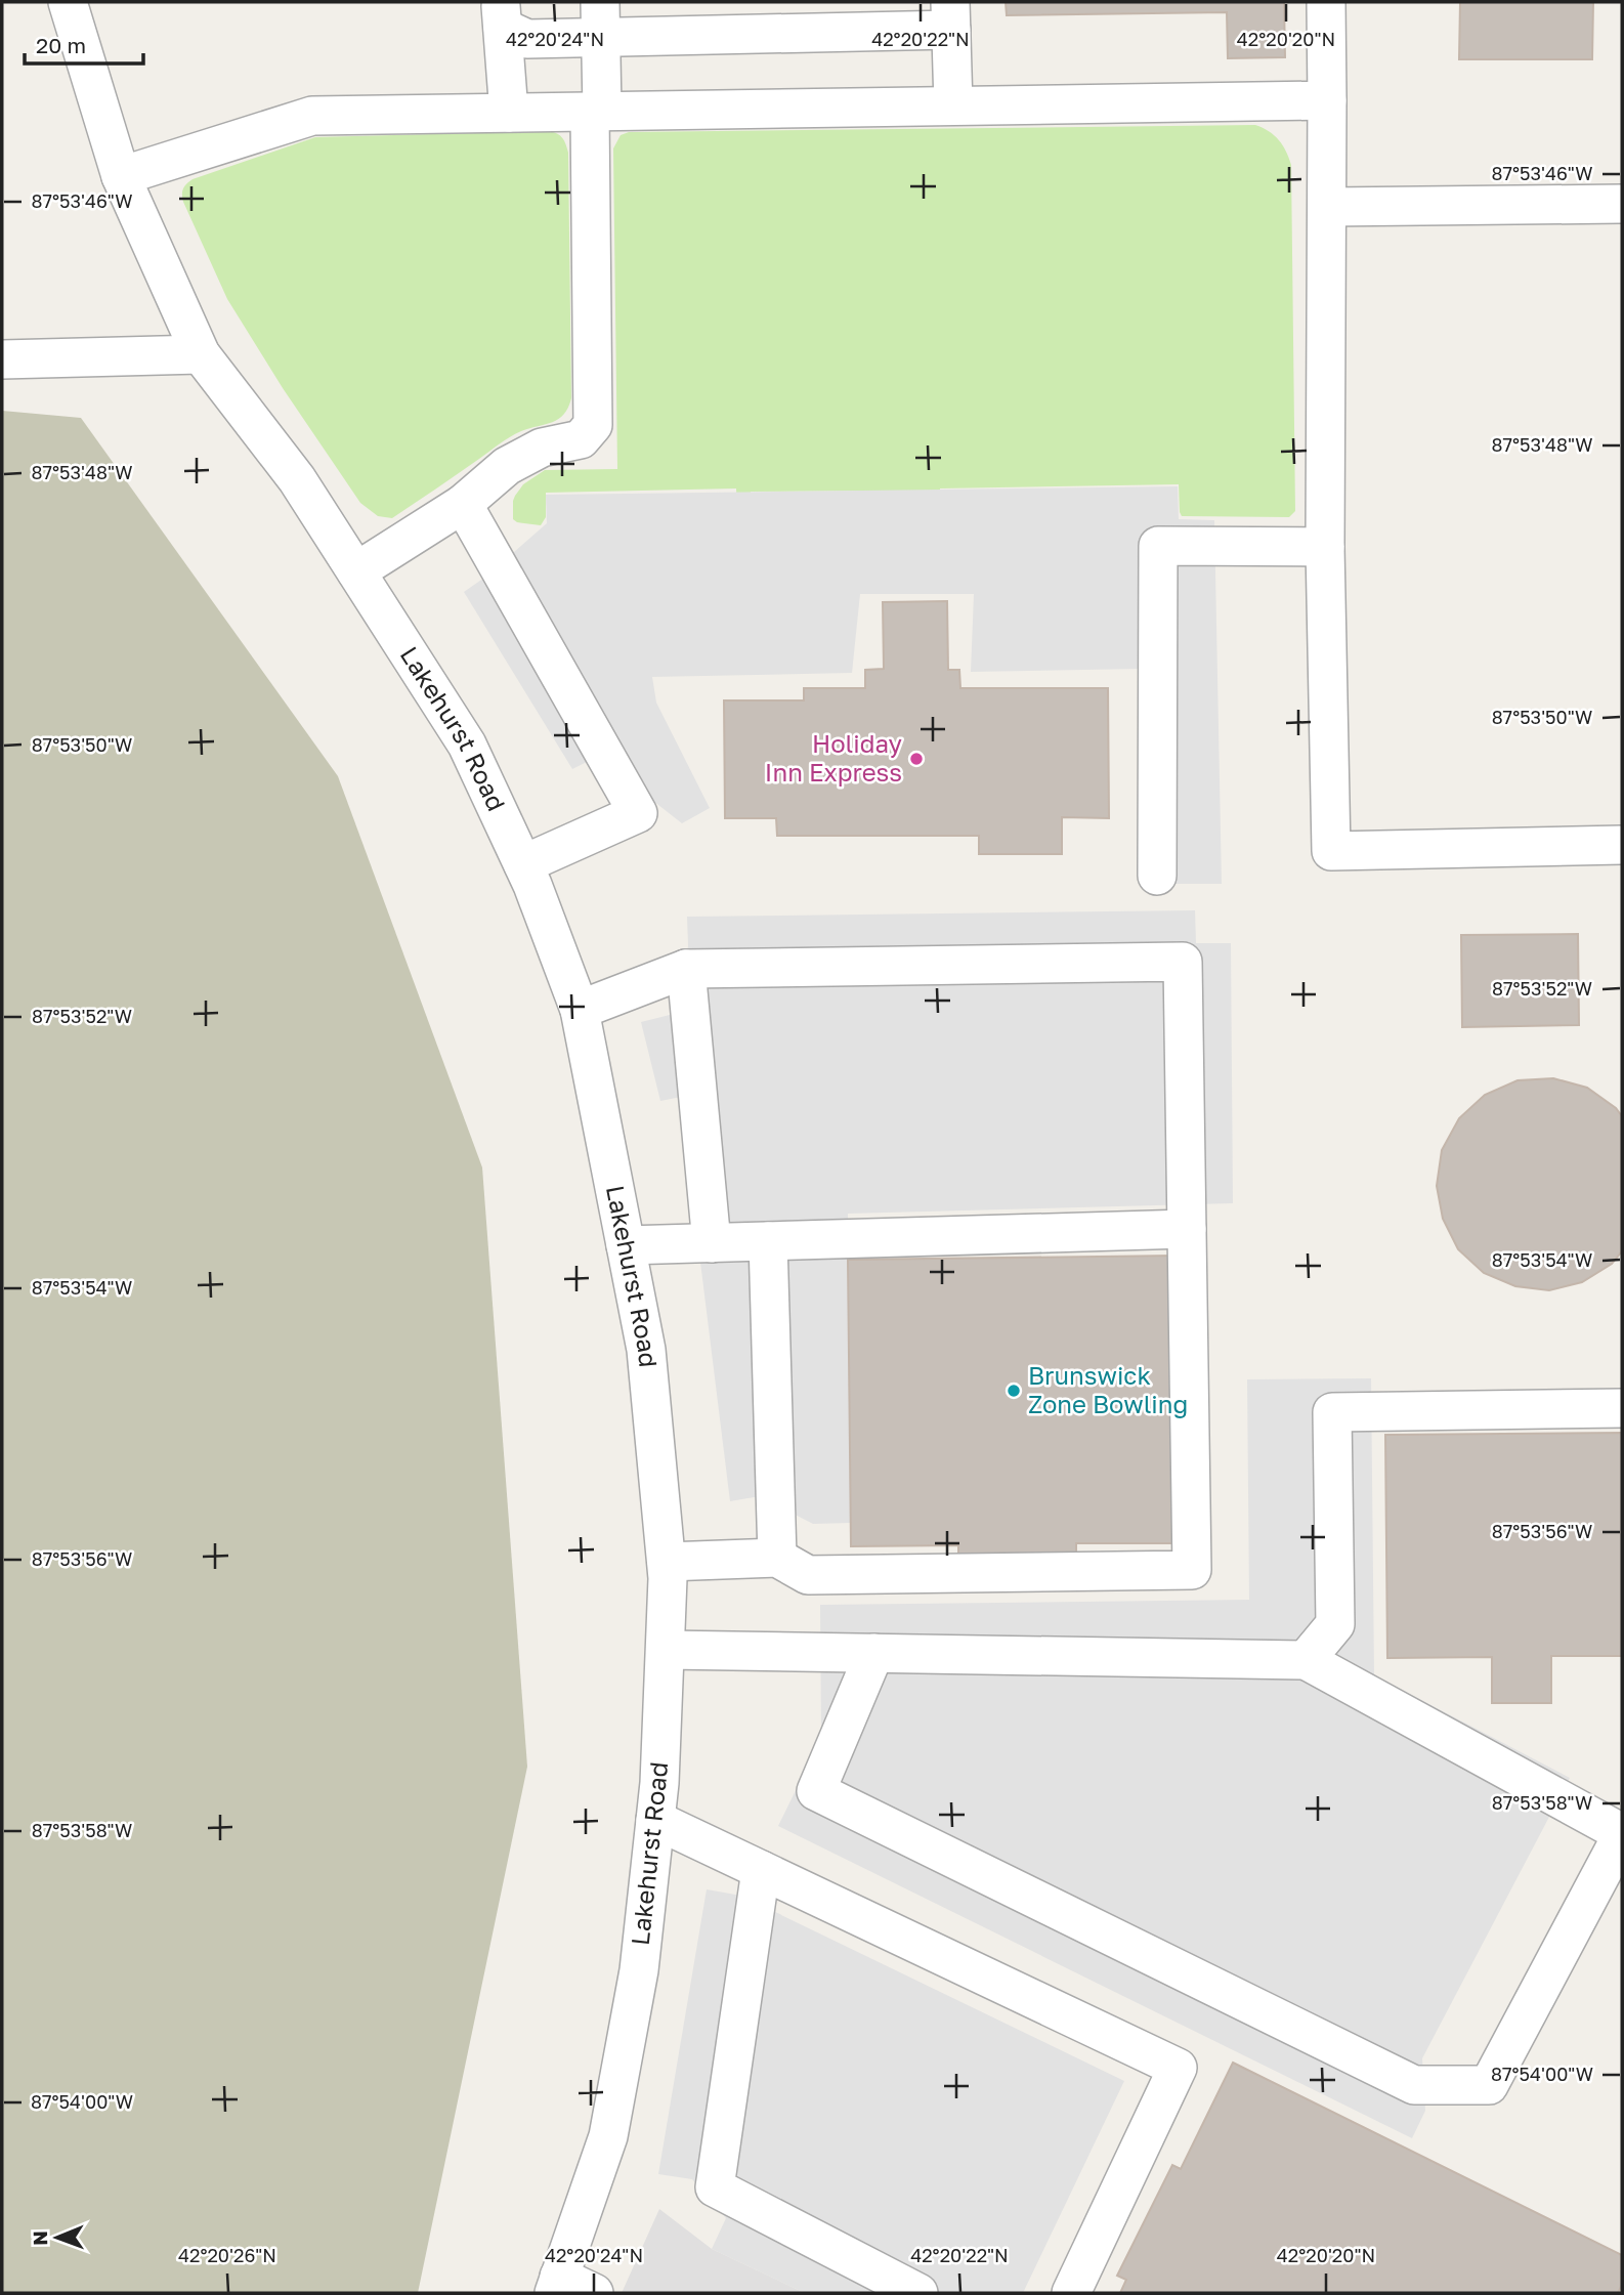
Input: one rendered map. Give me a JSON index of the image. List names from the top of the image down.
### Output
{
  "streets": {
    "street": ["Lakehurst Road"]
  },
  "places": ["Holiday Inn Express", "Brunswick Zone Bowling"],
  "scale_bar": "20 m",
  "north": "left",
  "coordinates": [
    "42°20'24\"N",
    "42°20'22\"N",
    "42°20'20\"N",
    "87°53'46\"W",
    "87°53'48\"W",
    "87°53'50\"W",
    "87°53'52\"W",
    "87°53'54\"W",
    "87°53'56\"W",
    "87°53'58\"W",
    "87°54'00\"W",
    "42°20'26\"N"
  ]
}
